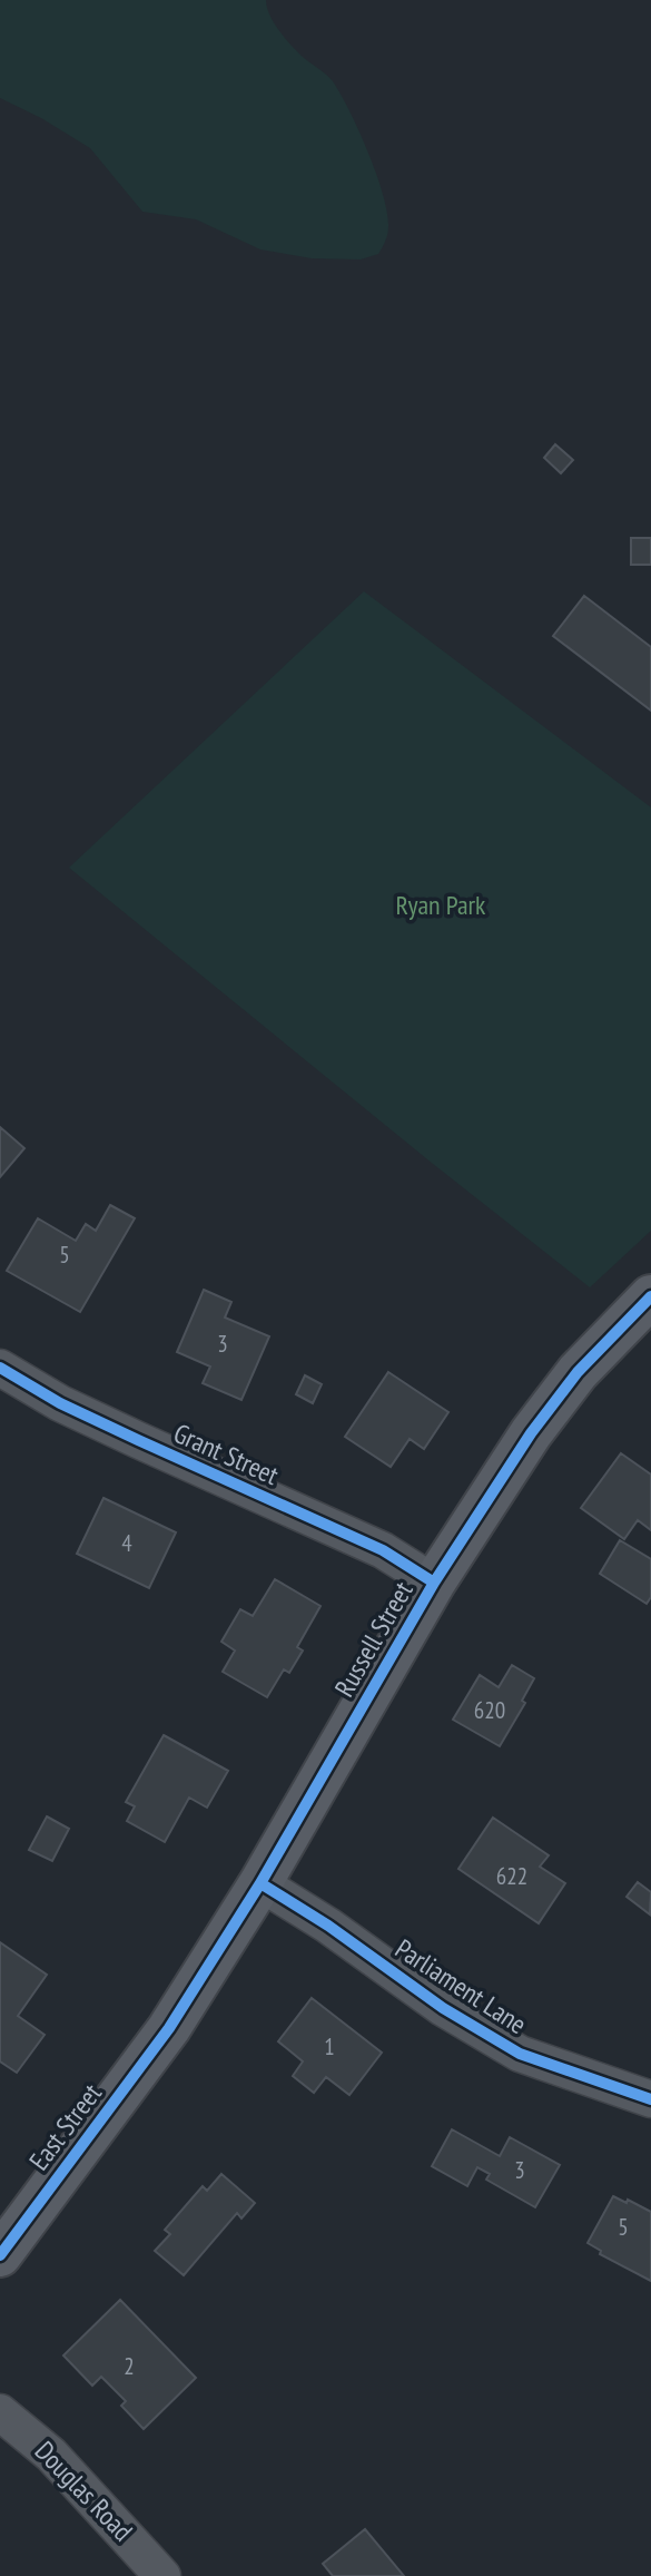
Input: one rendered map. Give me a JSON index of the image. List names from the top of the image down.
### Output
{
  "streets": {
    "street": [
      "Grant Street",
      "Russell Street",
      "Parliament Lane",
      "East Street",
      "Douglas Road"
    ]
  },
  "crossings": [
    ["Grant Street", "Russell Street"],
    ["Russell Street", "Parliament Lane"],
    ["Russell Street", "East Street"]
  ],
  "parks": ["Ryan Park"],
  "house_numbers": [
    "5",
    "3",
    "4",
    "620",
    "622",
    "1",
    "3",
    "5",
    "2"
  ]
}
